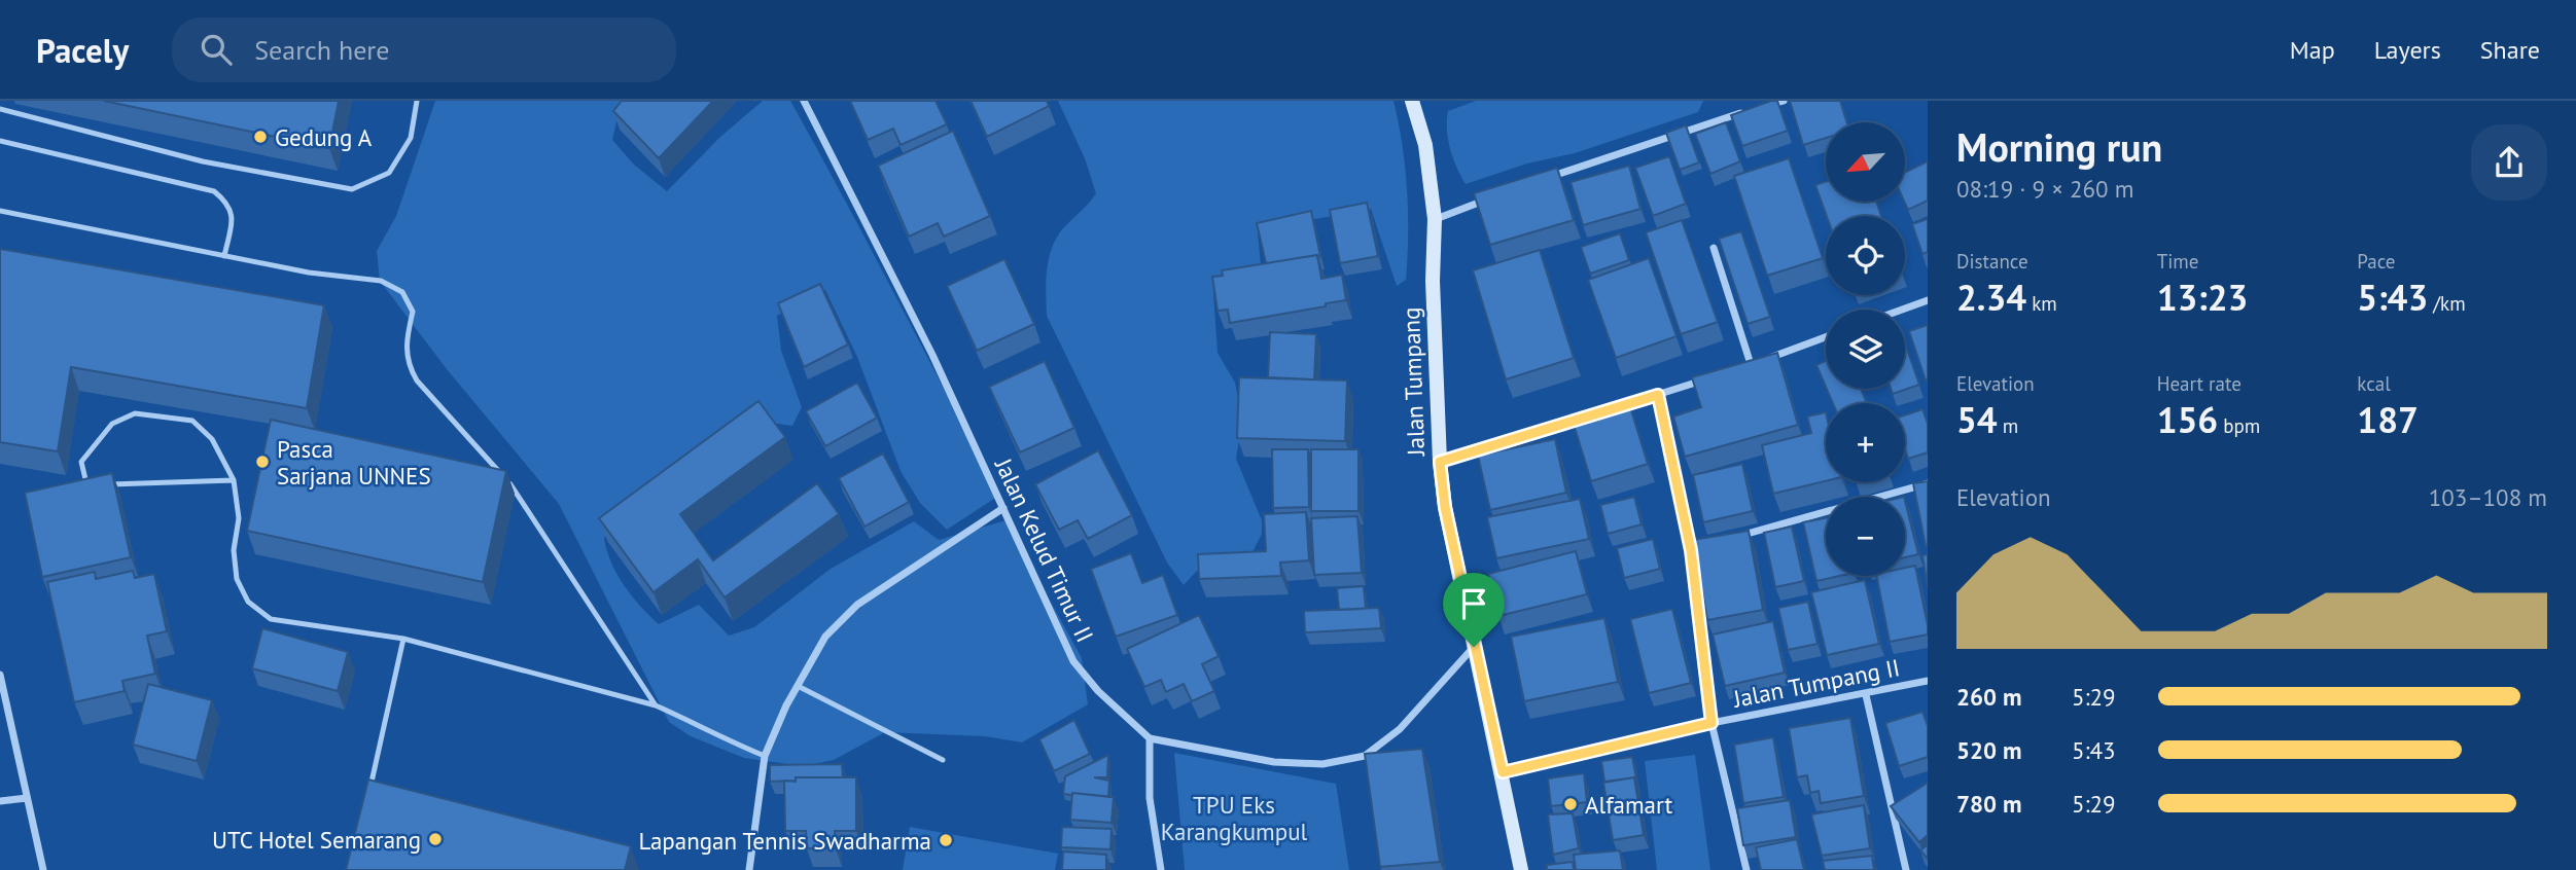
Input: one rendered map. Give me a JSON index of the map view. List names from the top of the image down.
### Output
{
  "streets": {
    "main road": ["Jalan Tumpang"],
    "street": ["Jalan Kelud Timur II", "Jalan Tumpang II"]
  },
  "crossings": [
    ["Jalan Tumpang", "Jalan Tumpang II"]
  ],
  "parks": ["TPU Eks Karangkumpul"],
  "places": [
    "Gedung A",
    "Pasca Sarjana UNNES",
    "Alfamart",
    "UTC Hotel Semarang",
    "Lapangan Tennis Swadharma"
  ],
  "north": "bottom left",
  "page": {
    "header": "Pacely",
    "search": "Search here",
    "nav": ["Map", "Layers", "Share"],
    "heading": ["Morning run", "08:19 · 9 × 260 m"],
    "map_buttons": ["+", "−"],
    "stats": [
      ["Distance", "2.34 km"],
      ["Time", "13:23"],
      ["Pace", "5:43 /km"],
      ["Elevation", "54 m"],
      ["Heart rate", "156 bpm"],
      ["kcal", "187"]
    ],
    "chart": ["Elevation", "103–108 m"],
    "list": [
      {
        "name": "260 m",
        "note": "5:29"
      },
      {
        "name": "520 m",
        "note": "5:43"
      },
      {
        "name": "780 m",
        "note": "5:29"
      }
    ]
  }
}
